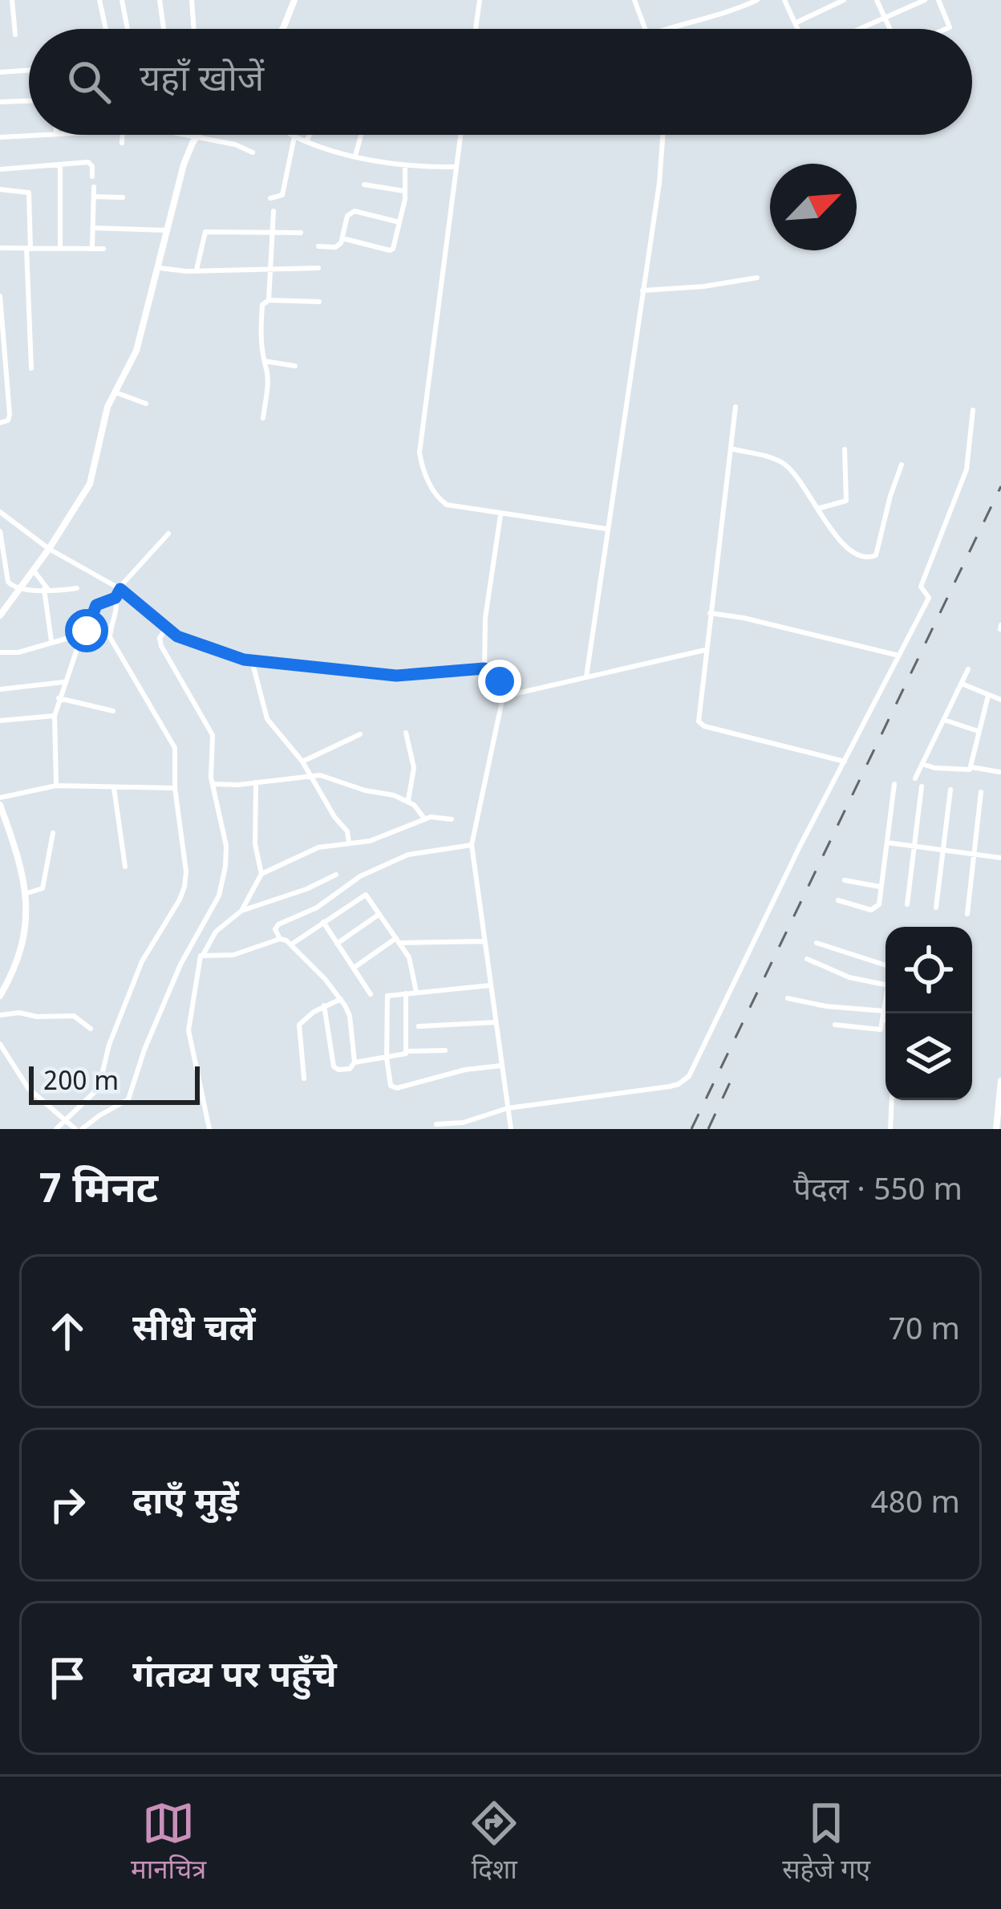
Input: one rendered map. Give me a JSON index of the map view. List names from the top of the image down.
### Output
{
  "scale_bar": "200 m",
  "north": "top right",
  "page": {
    "search": "यहाँ खोजें",
    "scale": "200 m",
    "heading": ["7 मिनट", "पैदल · 550 m"],
    "list": [
      ["सीधे चलें", "70 m"],
      ["दाएँ मुड़ें", "480 m"],
      "गंतव्य पर पहुँचे"
    ],
    "nav": ["मानचित्र", "दिशा", "सहेजे गए"]
  }
}
